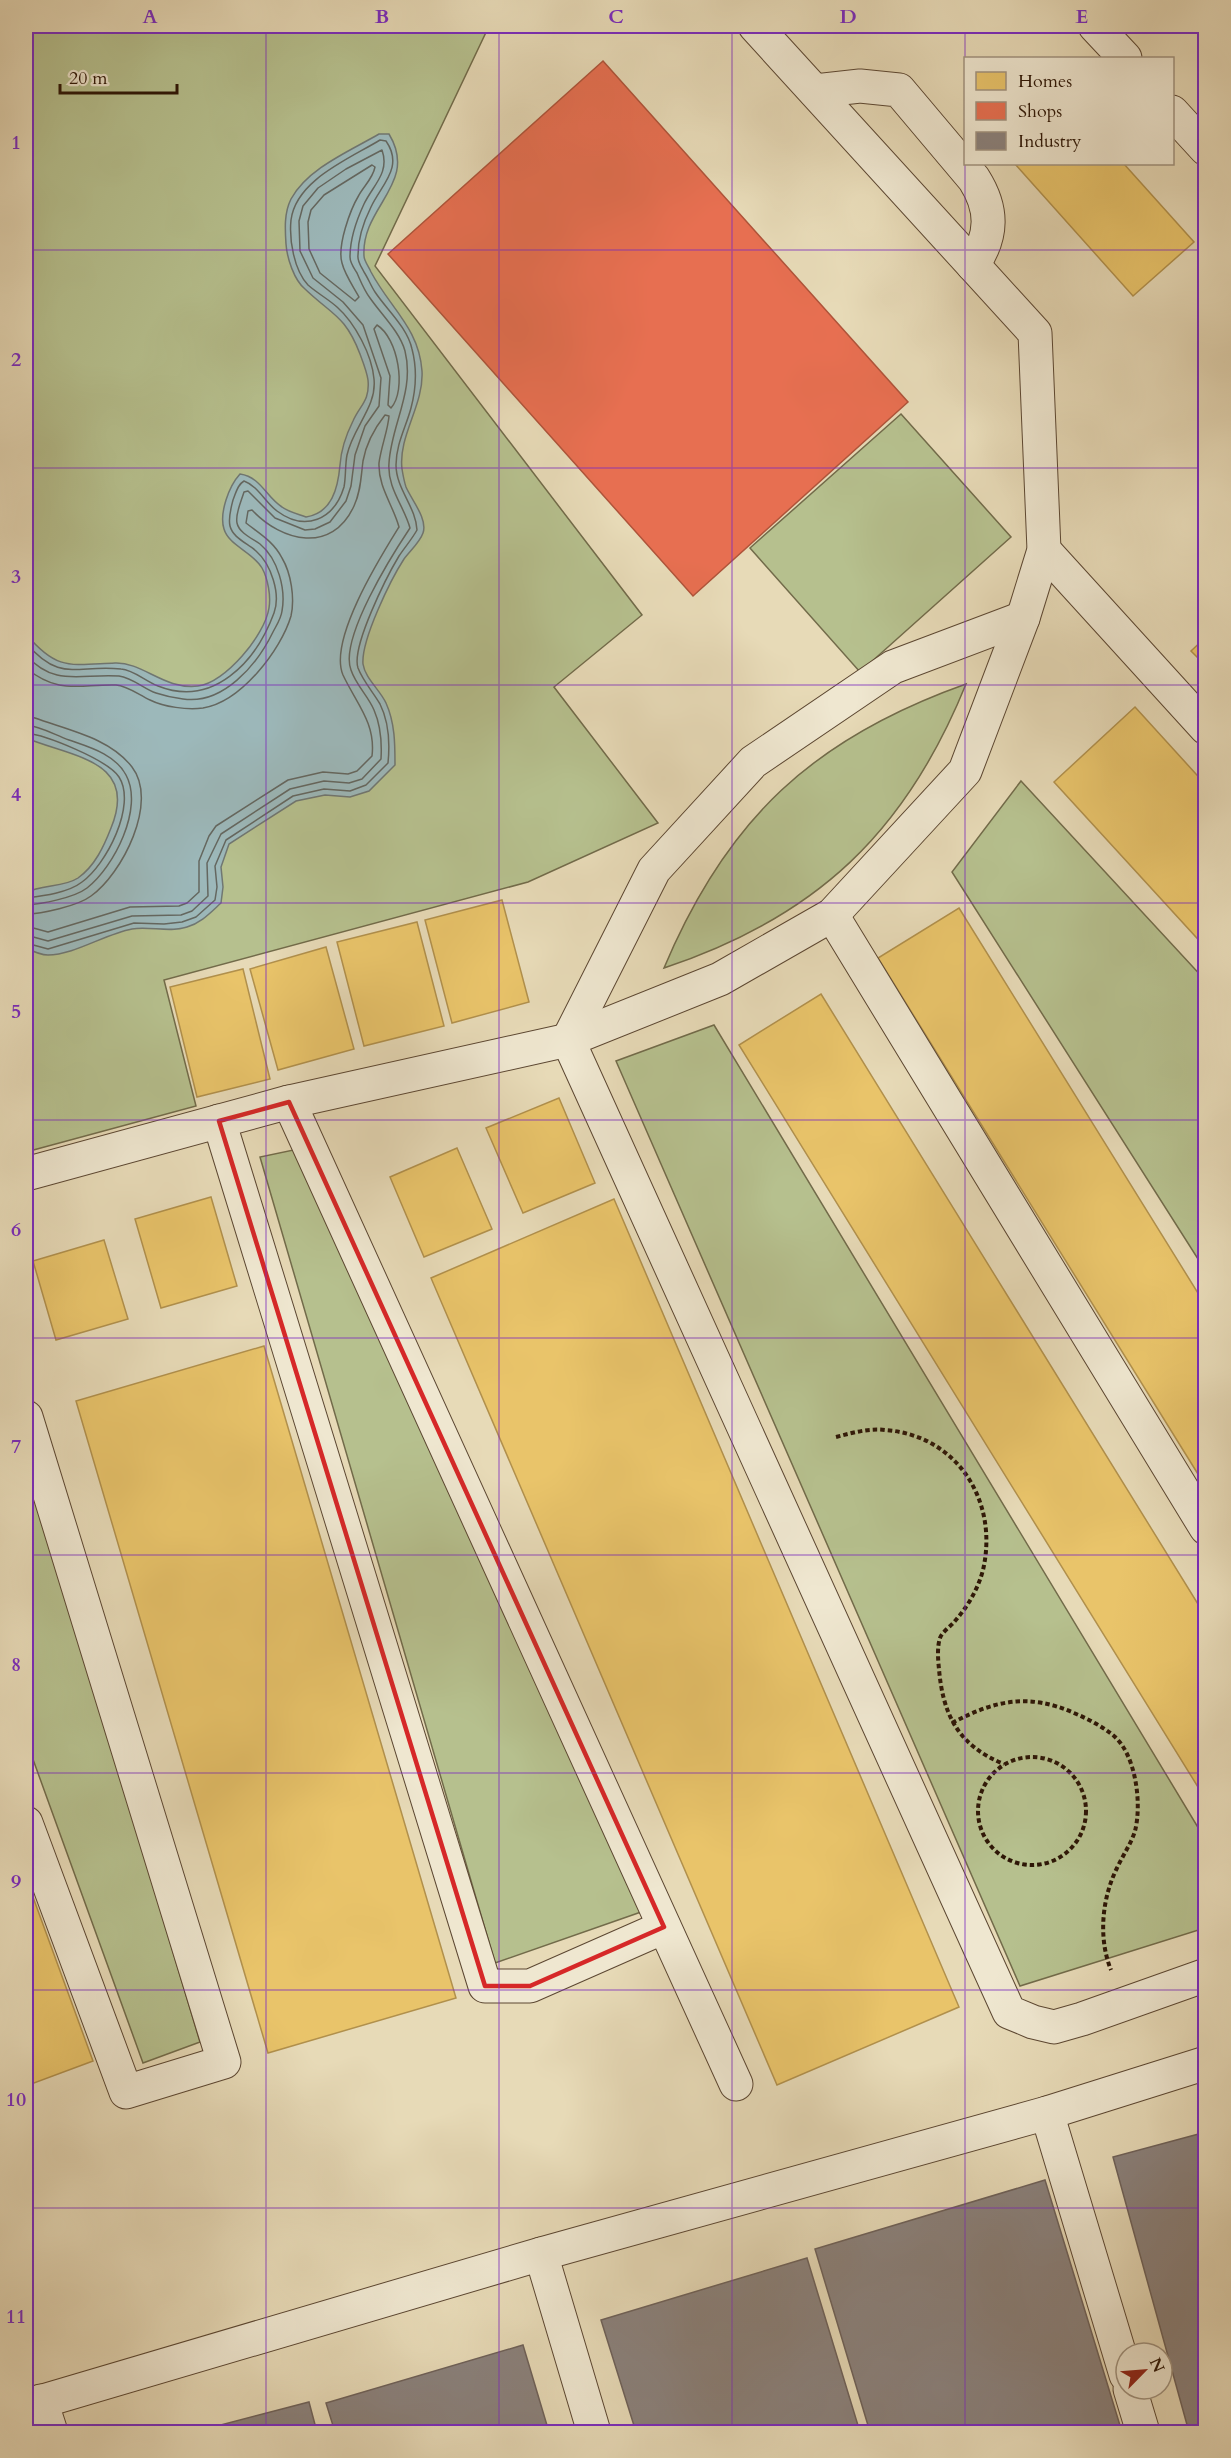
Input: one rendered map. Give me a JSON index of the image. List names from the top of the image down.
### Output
{
  "legend": ["Homes", "Shops", "Industry"],
  "scale_bar": "20 m",
  "north": "top right",
  "grid": {
    "columns": [
      "A",
      "B",
      "C",
      "D",
      "E"
    ],
    "rows": [
      "1",
      "2",
      "3",
      "4",
      "5",
      "6",
      "7",
      "8",
      "9",
      "10",
      "11"
    ]
  }
}
